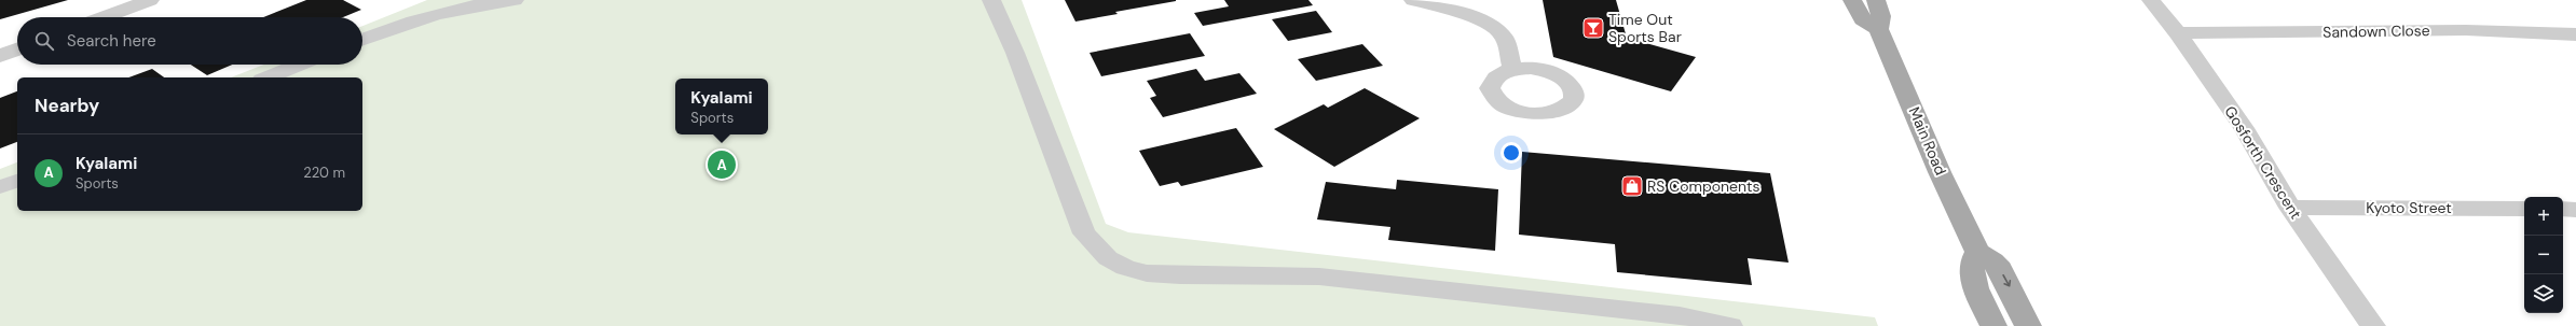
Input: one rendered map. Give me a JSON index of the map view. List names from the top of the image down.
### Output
{
  "streets": {
    "main road": ["Main Road"],
    "street": ["Sandown Close", "Gosforth Crescent", "Kyoto Street"]
  },
  "crossings": [
    ["Sandown Close", "Gosforth Crescent"],
    ["Gosforth Crescent", "Kyoto Street"]
  ],
  "places": {
    "bar": ["Time Out Sports Bar"],
    "shop": ["RS Components"]
  },
  "page": {
    "search": "Search here",
    "heading": "Nearby",
    "popup": ["Kyalami", "Sports"],
    "list": [
      {
        "mark": "A",
        "name": "Kyalami",
        "note": "Sports",
        "value": "220 m"
      }
    ],
    "pins": "A",
    "map_buttons": ["+", "−"]
  }
}
